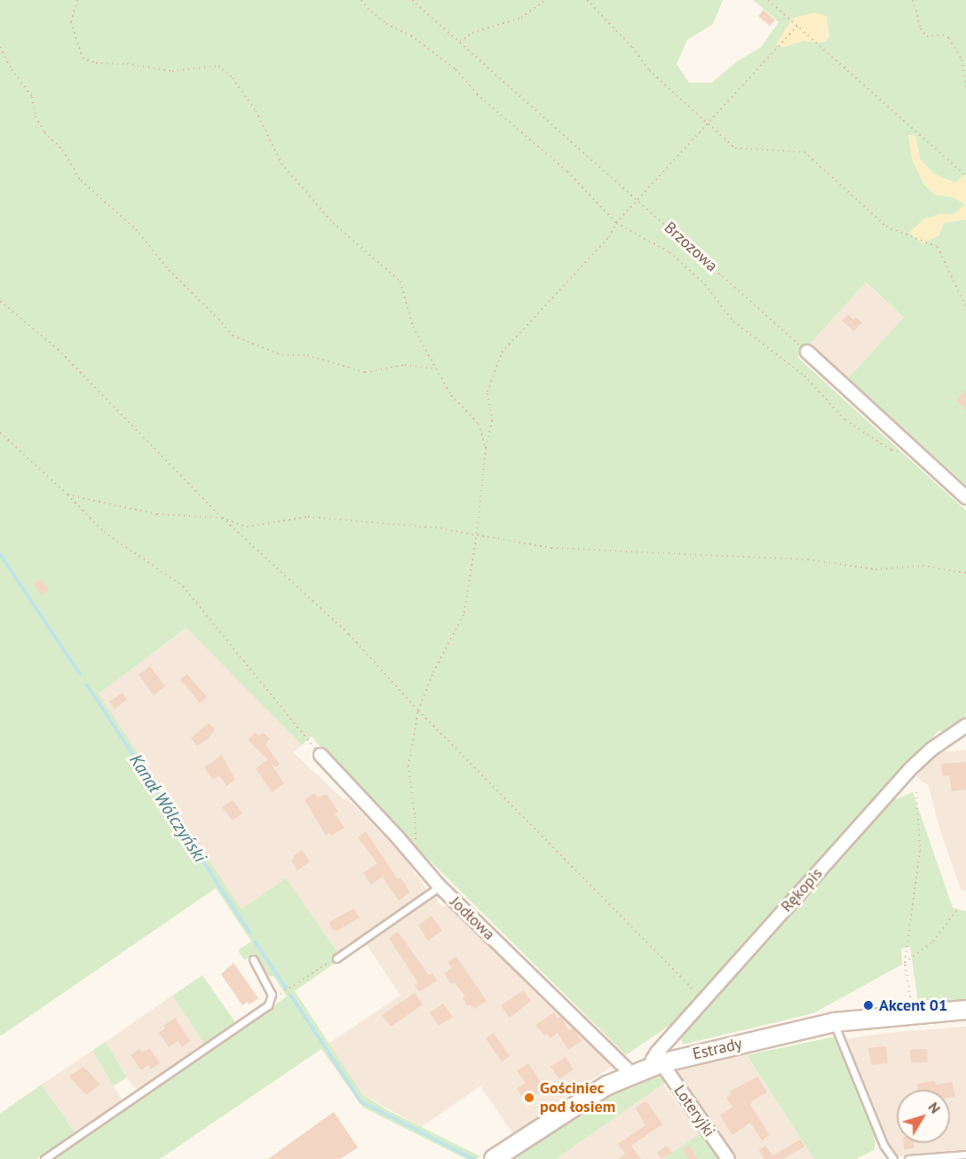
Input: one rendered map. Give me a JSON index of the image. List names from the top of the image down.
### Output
{
  "streets": {
    "main road": ["Estrady"],
    "street": ["Rękopis", "Jodłowa", "Loteryjki"],
    "path": ["Brzozowa"]
  },
  "crossings": [
    ["Rękopis", "Estrady"],
    ["Rękopis", "Loteryjki"],
    ["Jodłowa", "Estrady"],
    ["Estrady", "Loteryjki"]
  ],
  "water": ["Kanał Wólczyński"],
  "places": ["Akcent 01", "Gościniec pod łosiem"],
  "north": "top right"
}
